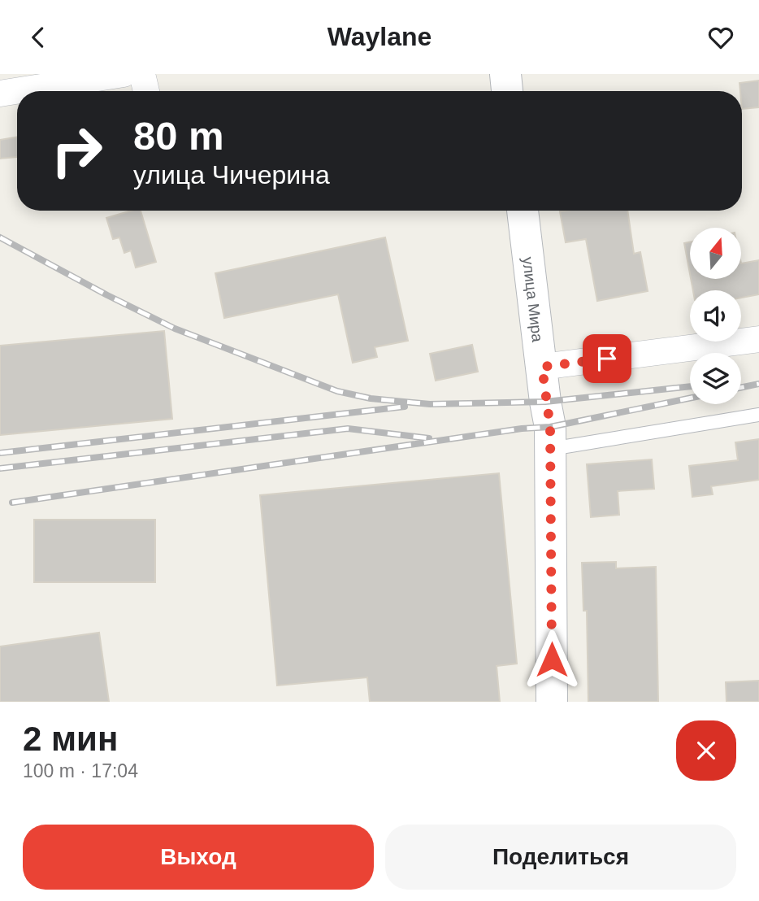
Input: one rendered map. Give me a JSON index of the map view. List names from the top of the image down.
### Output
{
  "streets": {
    "street": ["улица Мира"]
  },
  "north": "top",
  "page": {
    "header": "Waylane",
    "turn": ["80 m", "улица Чичерина"],
    "heading": ["2 мин", "100 m · 17:04"],
    "buttons": ["Выход", "Поделиться"]
  }
}
